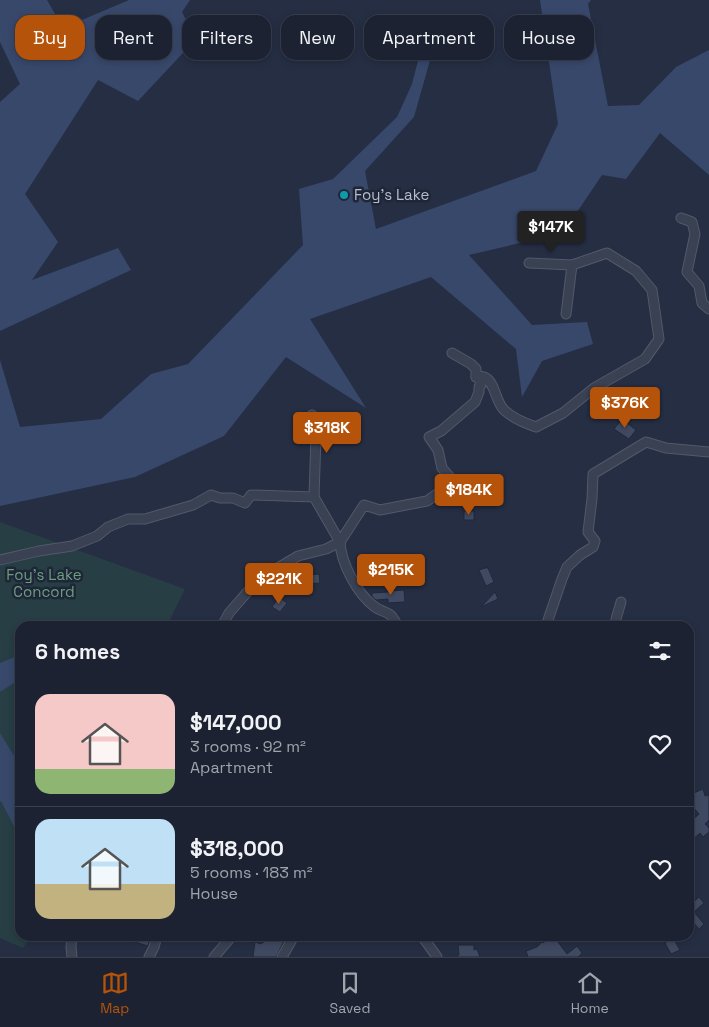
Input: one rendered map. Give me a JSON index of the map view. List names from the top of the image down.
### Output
{
  "parks": ["Foy’s Lake Concord"],
  "places": ["Foy's Lake"],
  "page": {
    "chip": [
      "Buy",
      "Rent",
      "Filters",
      "New",
      "Apartment",
      "House"
    ],
    "price": [
      "$147K",
      "$376K",
      "$318K",
      "$184K",
      "$215K",
      "$221K"
    ],
    "heading": "6 homes",
    "list": [
      {
        "name": "$147,000",
        "note": "3 rooms · 92 m² · Apartment"
      },
      {
        "name": "$318,000",
        "note": "5 rooms · 183 m² · House"
      }
    ],
    "tabs": ["Map", "Saved", "Home"]
  }
}
